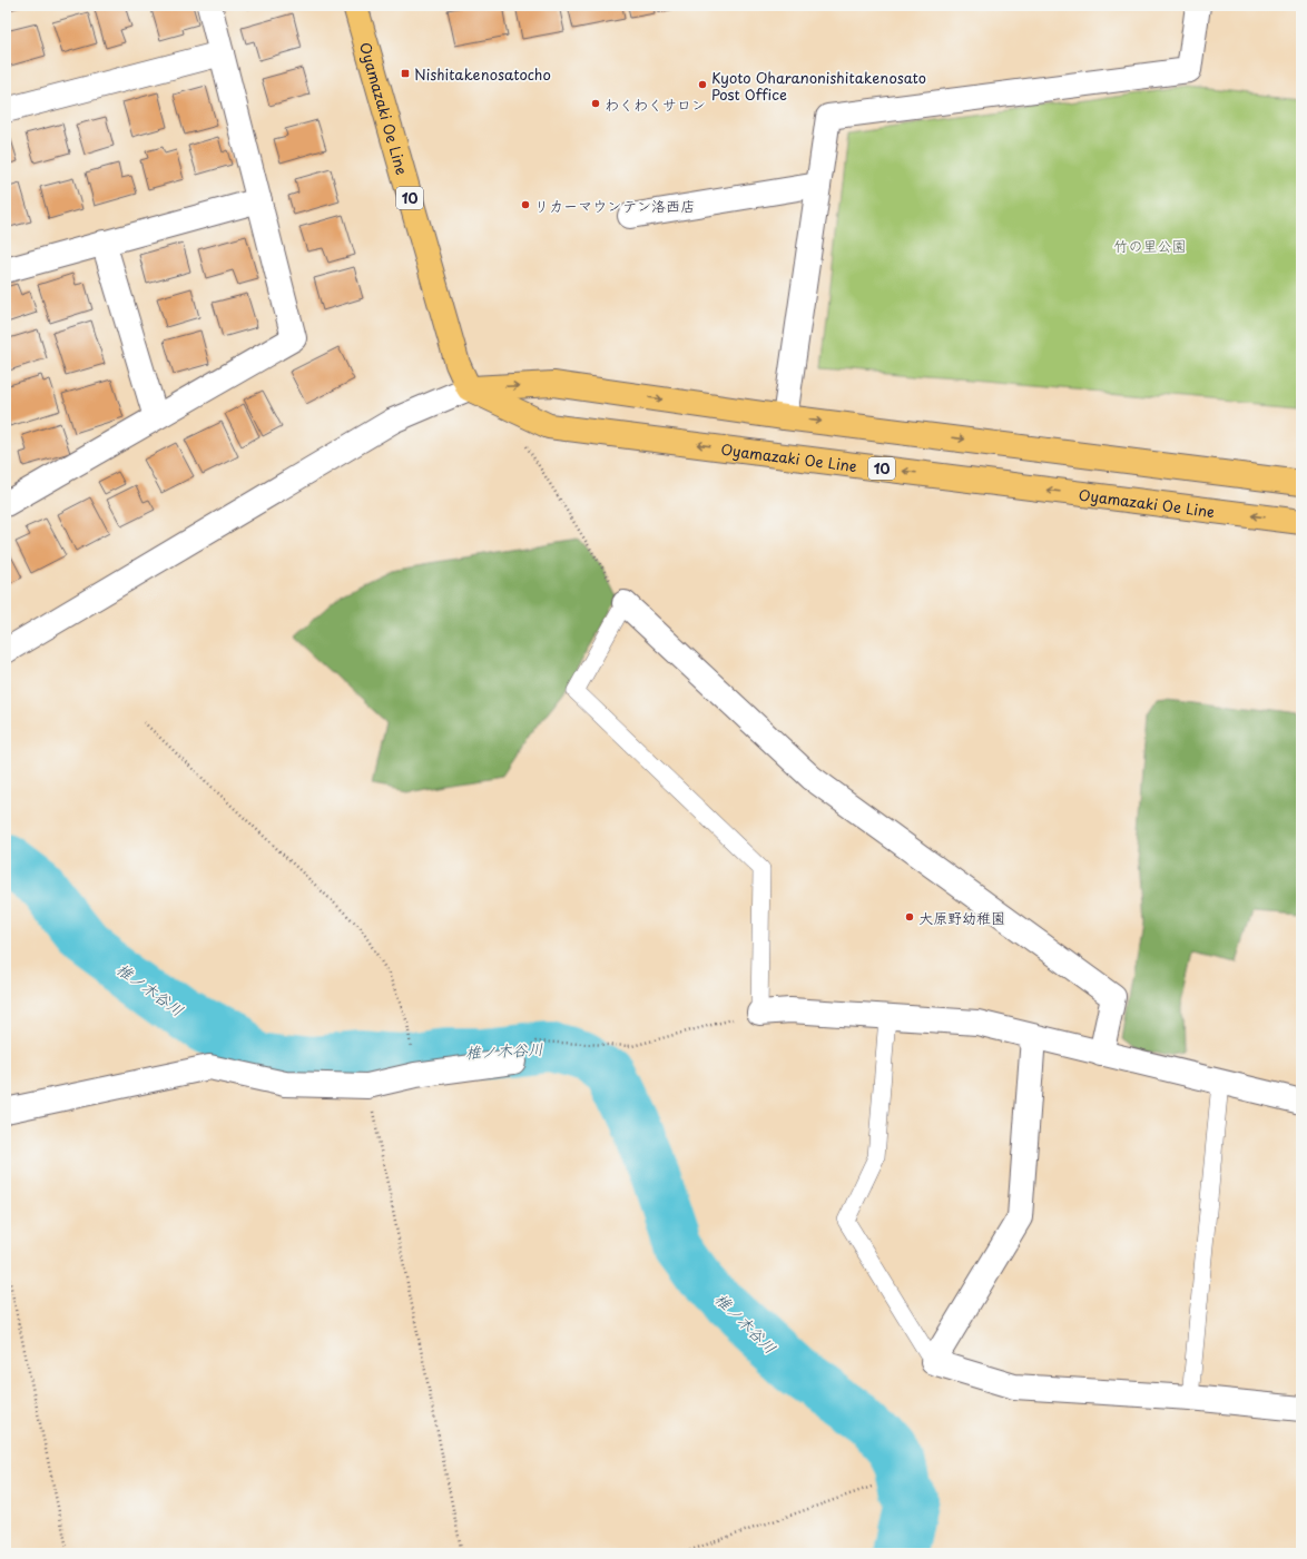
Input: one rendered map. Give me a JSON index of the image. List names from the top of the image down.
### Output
{
  "streets": {
    "main road": ["Oyamazaki Oe Line", "10"]
  },
  "water": ["椎ノ木谷川"],
  "parks": ["竹の里公園"],
  "places": {
    "transit": ["Nishitakenosatocho"],
    "other": [
      "Kyoto Oharanonishitakenosato Post Office",
      "わくわくサロン",
      "リカーマウンテン洛西店",
      "大原野幼稚園"
    ]
  }
}
